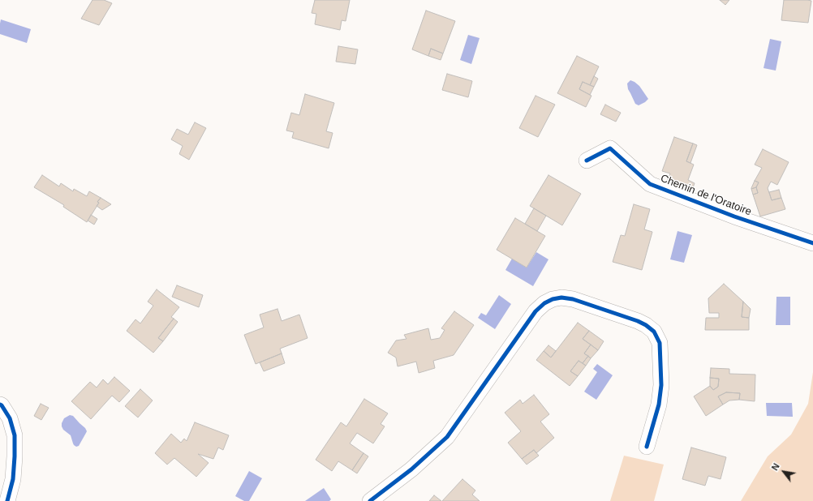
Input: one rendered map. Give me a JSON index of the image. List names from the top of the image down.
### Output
{
  "streets": {
    "street": ["Chemin de l'Oratoire"]
  },
  "north": "top left"
}
